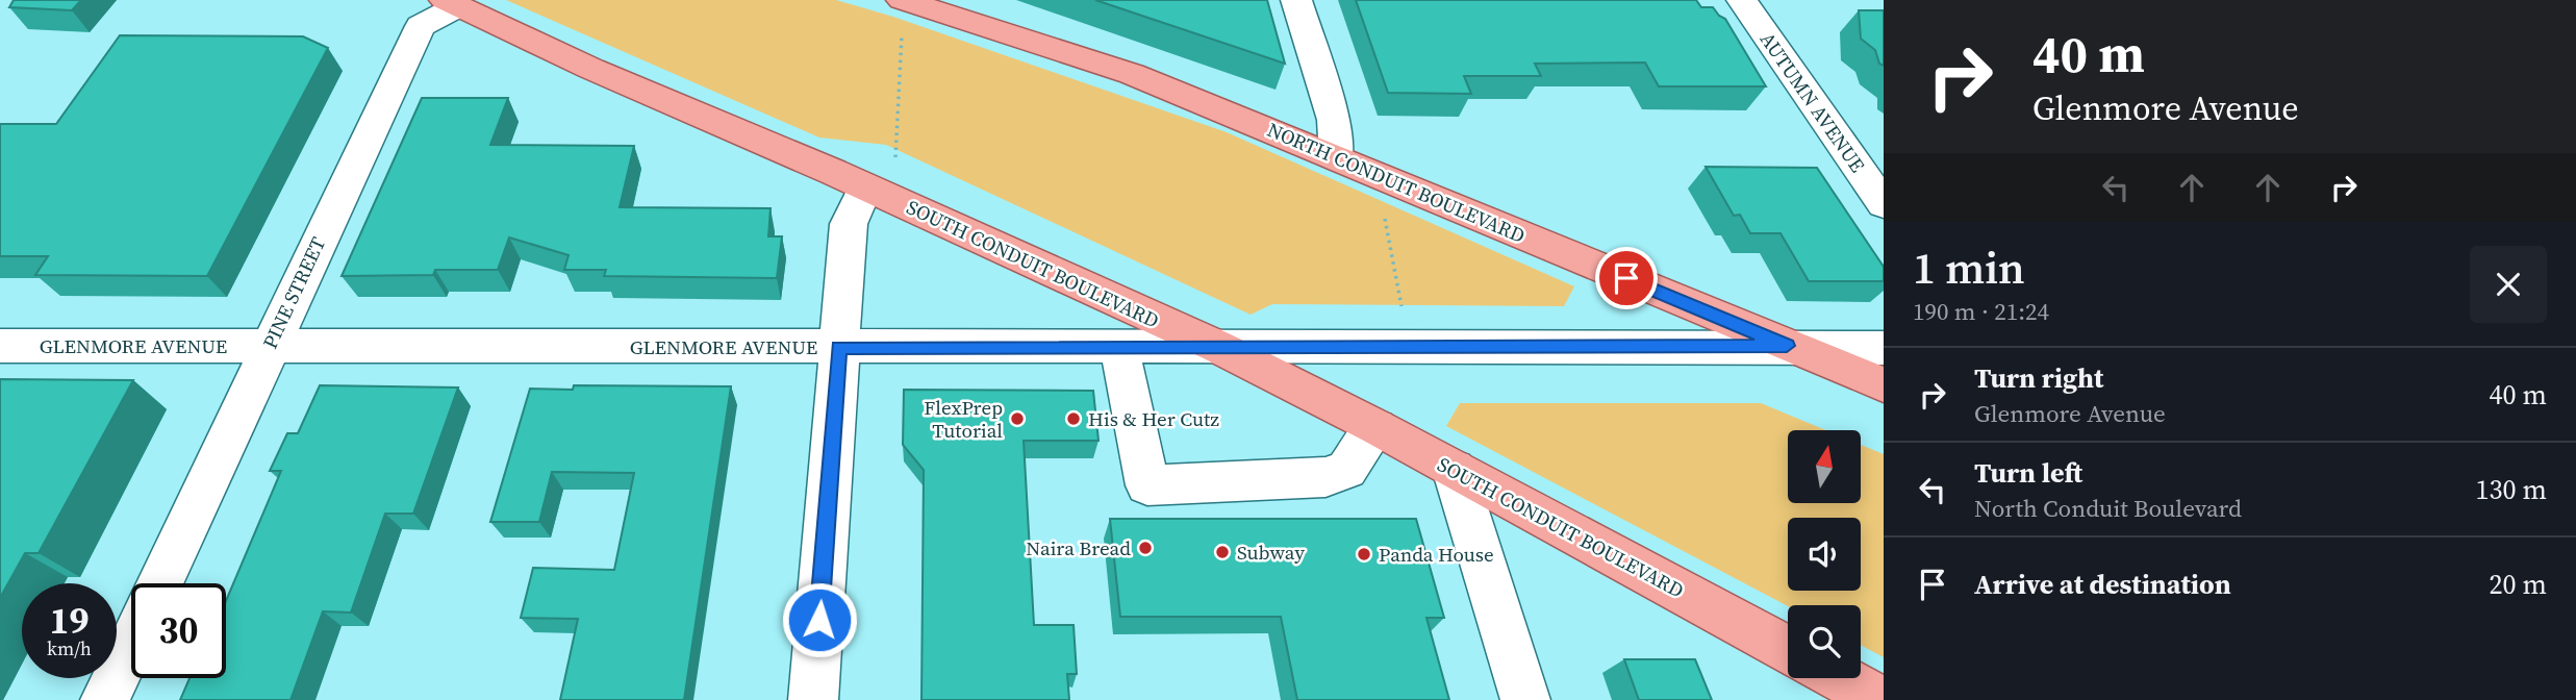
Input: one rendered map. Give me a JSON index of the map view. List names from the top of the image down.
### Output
{
  "streets": {
    "main road": ["NORTH CONDUIT BOULEVARD", "SOUTH CONDUIT BOULEVARD"],
    "street": ["AUTUMN AVENUE", "PINE STREET", "GLENMORE AVENUE"]
  },
  "crossings": [
    ["NORTH CONDUIT BOULEVARD", "GLENMORE AVENUE"],
    ["SOUTH CONDUIT BOULEVARD", "PINE STREET"],
    ["SOUTH CONDUIT BOULEVARD", "GLENMORE AVENUE"],
    ["PINE STREET", "GLENMORE AVENUE"]
  ],
  "places": [
    "FlexPrep Tutorial",
    "His & Her Cutz",
    "Naira Bread",
    "Subway",
    "Panda House"
  ],
  "north": "top",
  "page": {
    "turn": ["40 m", "Glenmore Avenue"],
    "heading": ["1 min", "190 m · 21:24"],
    "list": [
      {
        "name": "Turn right",
        "note": "Glenmore Avenue",
        "value": "40 m"
      },
      {
        "name": "Turn left",
        "note": "North Conduit Boulevard",
        "value": "130 m"
      },
      {
        "name": "Arrive at destination",
        "value": "20 m"
      }
    ],
    "speed": "19 km/h",
    "limit": "30"
  }
}
